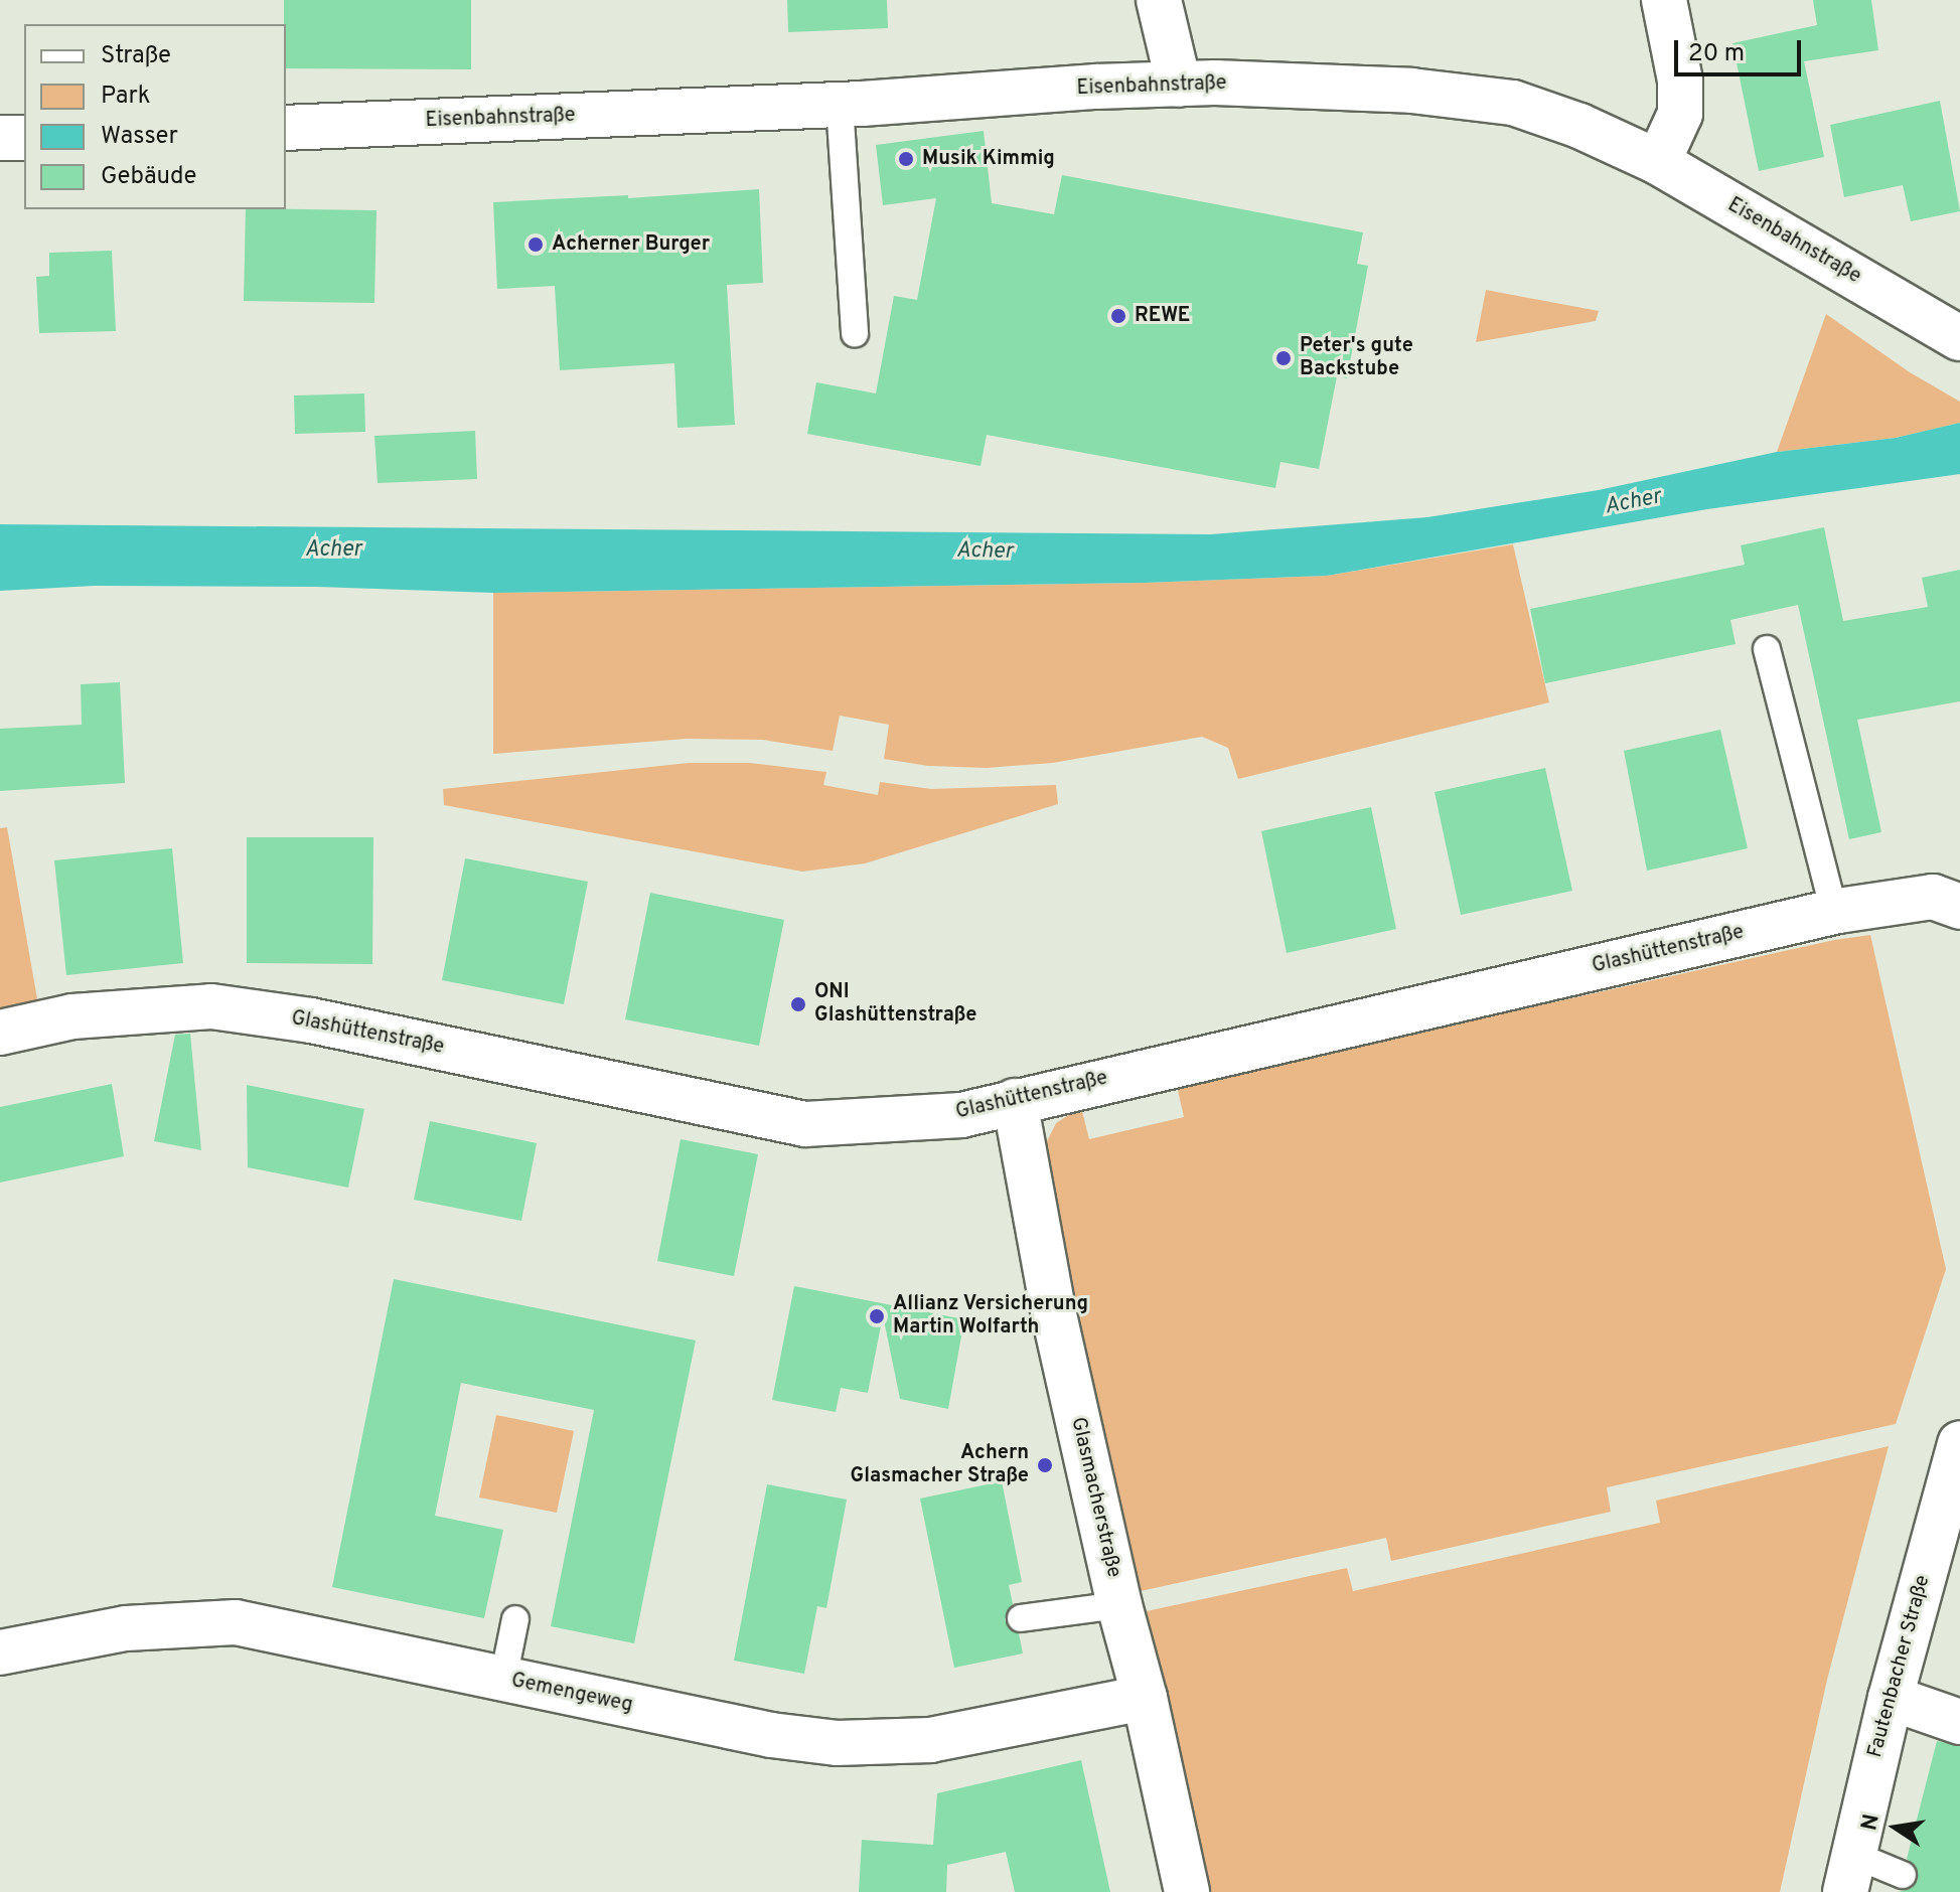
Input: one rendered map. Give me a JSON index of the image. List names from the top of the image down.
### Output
{
  "streets": {
    "street": [
      "Eisenbahnstraße",
      "Glashüttenstraße",
      "Glasmacherstraße",
      "Fautenbacher Straße",
      "Gemengeweg"
    ]
  },
  "crossings": [
    ["Glashüttenstraße", "Glasmacherstraße"],
    ["Glasmacherstraße", "Gemengeweg"]
  ],
  "water": ["Acher"],
  "places": [
    "Musik Kimmig",
    "Acherner Burger",
    "REWE",
    "Peter's gute Backstube",
    "ONI Glashüttenstraße",
    "Allianz Versicherung Martin Wolfarth",
    "Achern Glasmacher Straße"
  ],
  "legend": [
    "Straße",
    "Park",
    "Wasser",
    "Gebäude"
  ],
  "scale_bar": "20 m",
  "north": "left"
}
